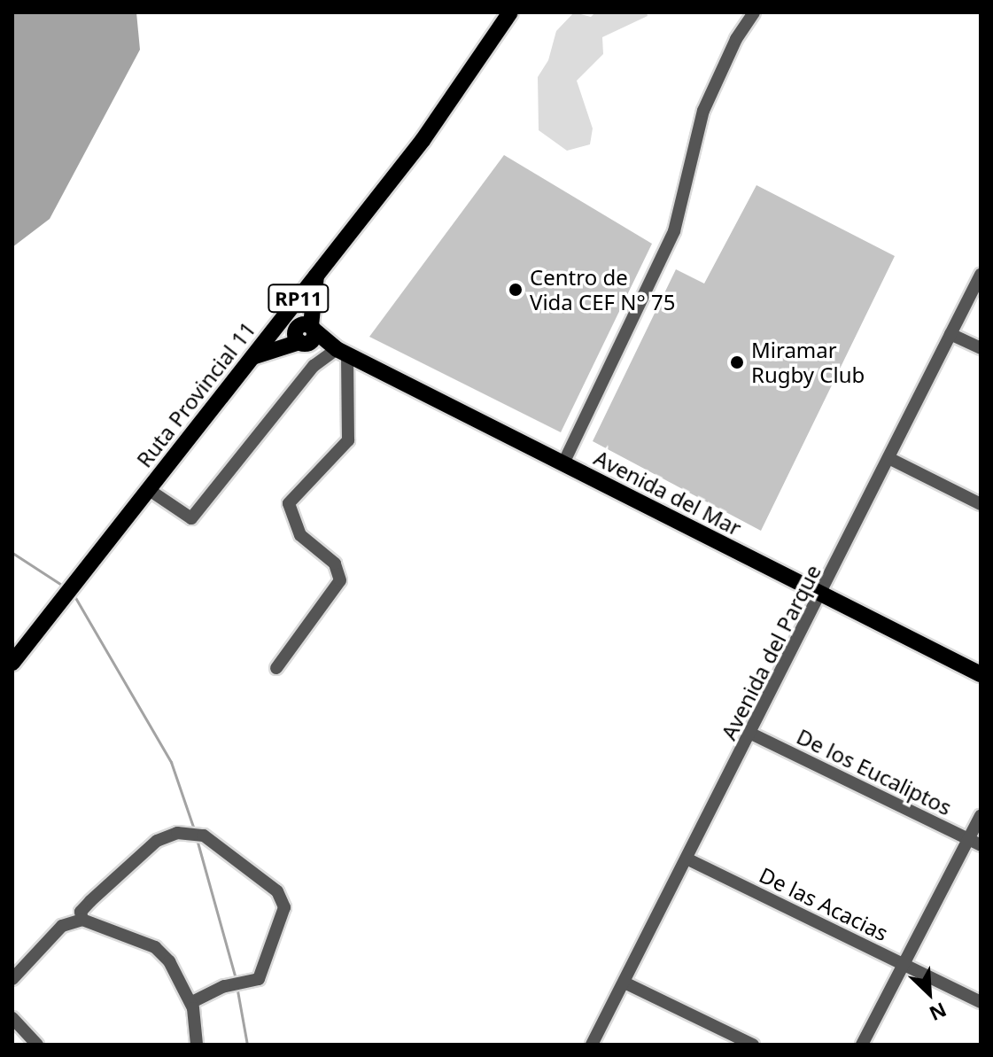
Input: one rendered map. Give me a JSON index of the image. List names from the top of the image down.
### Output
{
  "streets": {
    "main road": ["RP11", "Ruta Provincial 11", "Avenida del Mar"],
    "street": ["Avenida del Parque", "De los Eucaliptos", "De las Acacias"]
  },
  "crossings": [
    ["Ruta Provincial 11", "Avenida del Mar"],
    ["Avenida del Mar", "Avenida del Parque"],
    ["Avenida del Parque", "De los Eucaliptos"],
    ["Avenida del Parque", "De las Acacias"]
  ],
  "places": ["Centro de Vida CEF N° 75", "Miramar Rugby Club"],
  "north": "bottom right"
}
